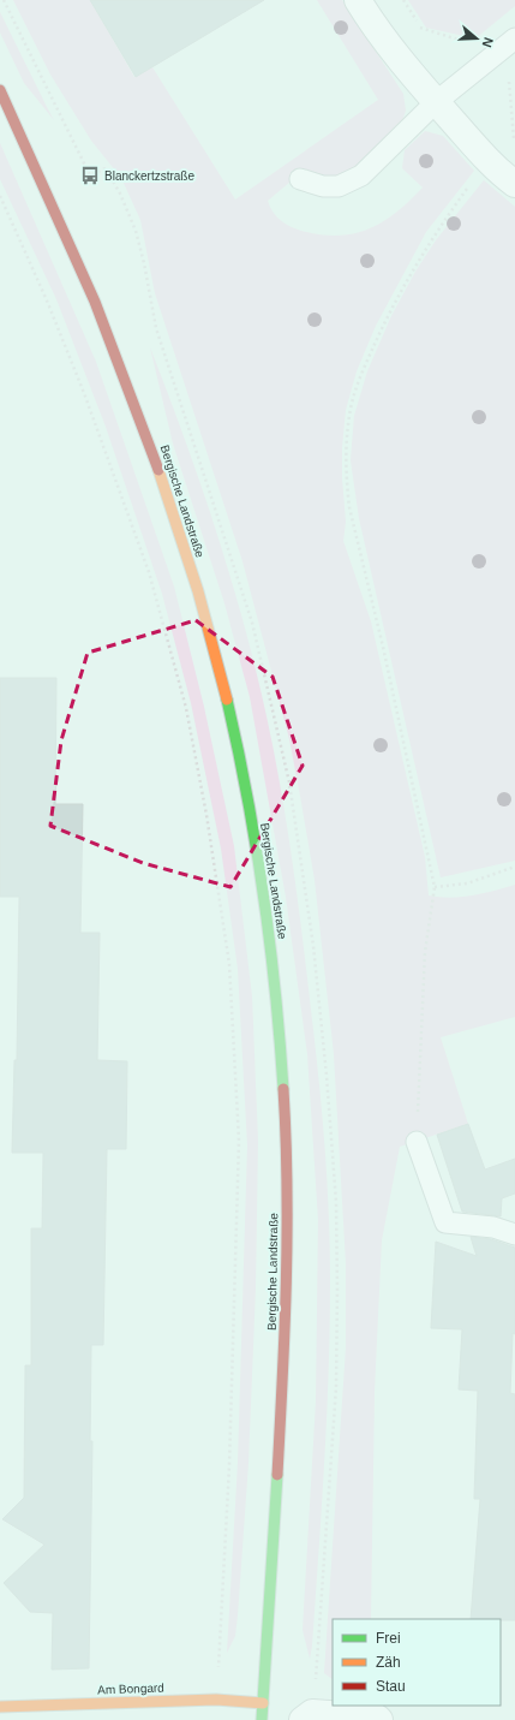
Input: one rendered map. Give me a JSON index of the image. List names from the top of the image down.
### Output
{
  "streets": {
    "main road": ["Bergische Landstraße", "Am Bongard"]
  },
  "crossings": [
    ["Bergische Landstraße", "Am Bongard"]
  ],
  "places": {
    "bus stop": ["Blanckertzstraße"]
  },
  "legend": ["Frei", "Zäh", "Stau"],
  "north": "right"
}
